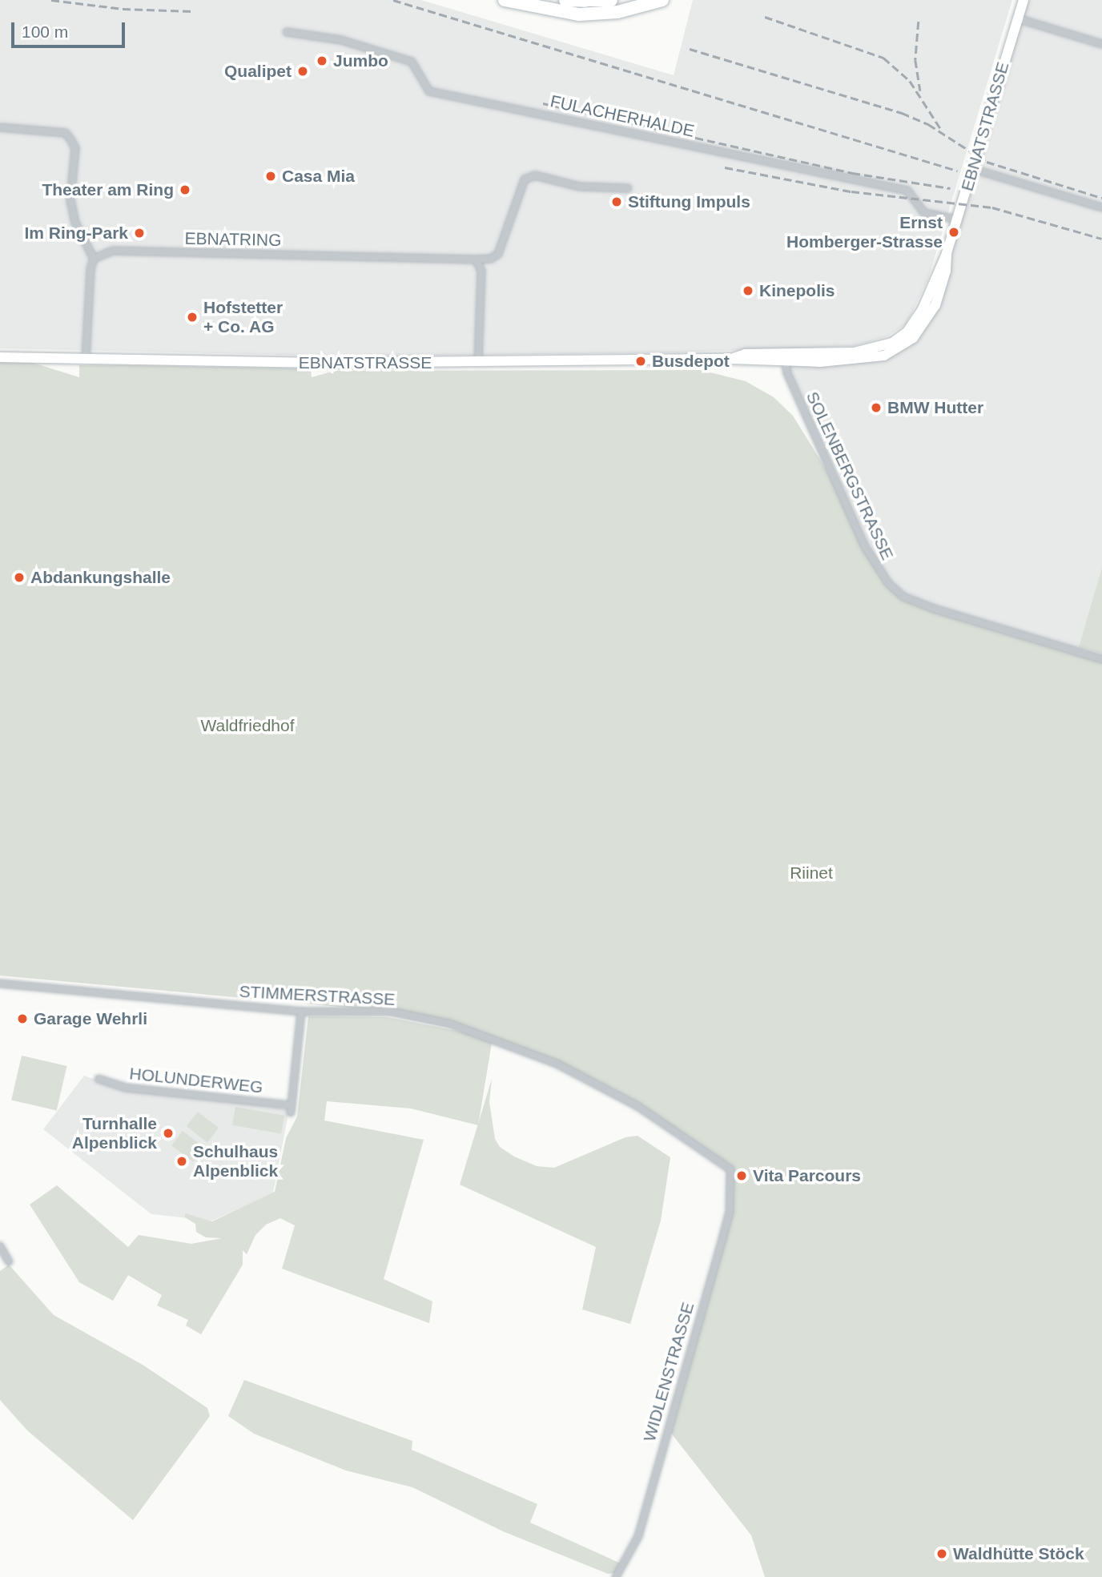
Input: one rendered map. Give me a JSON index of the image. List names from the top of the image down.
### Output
{
  "streets": {
    "street": [
      "FULACHERHALDE",
      "EBNATSTRASSE",
      "EBNATRING",
      "SOLENBERGSTRASSE",
      "STIMMERSTRASSE",
      "HOLUNDERWEG",
      "WIDLENSTRASSE"
    ]
  },
  "crossings": [
    ["FULACHERHALDE", "EBNATSTRASSE"],
    ["EBNATSTRASSE", "SOLENBERGSTRASSE"],
    ["STIMMERSTRASSE", "HOLUNDERWEG"],
    ["STIMMERSTRASSE", "WIDLENSTRASSE"]
  ],
  "parks": ["Waldfriedhof", "Riinet"],
  "places": [
    "Jumbo",
    "Qualipet",
    "Casa Mia",
    "Theater am Ring",
    "Stiftung Impuls",
    "Ernst Homberger-Strasse",
    "Im Ring-Park",
    "Kinepolis",
    "Hofstetter + Co. AG",
    "Busdepot",
    "BMW Hutter",
    "Abdankungshalle",
    "Garage Wehrli",
    "Turnhalle Alpenblick",
    "Schulhaus Alpenblick",
    "Vita Parcours",
    "Waldhütte Stöck"
  ],
  "scale_bar": "100 m"
}
